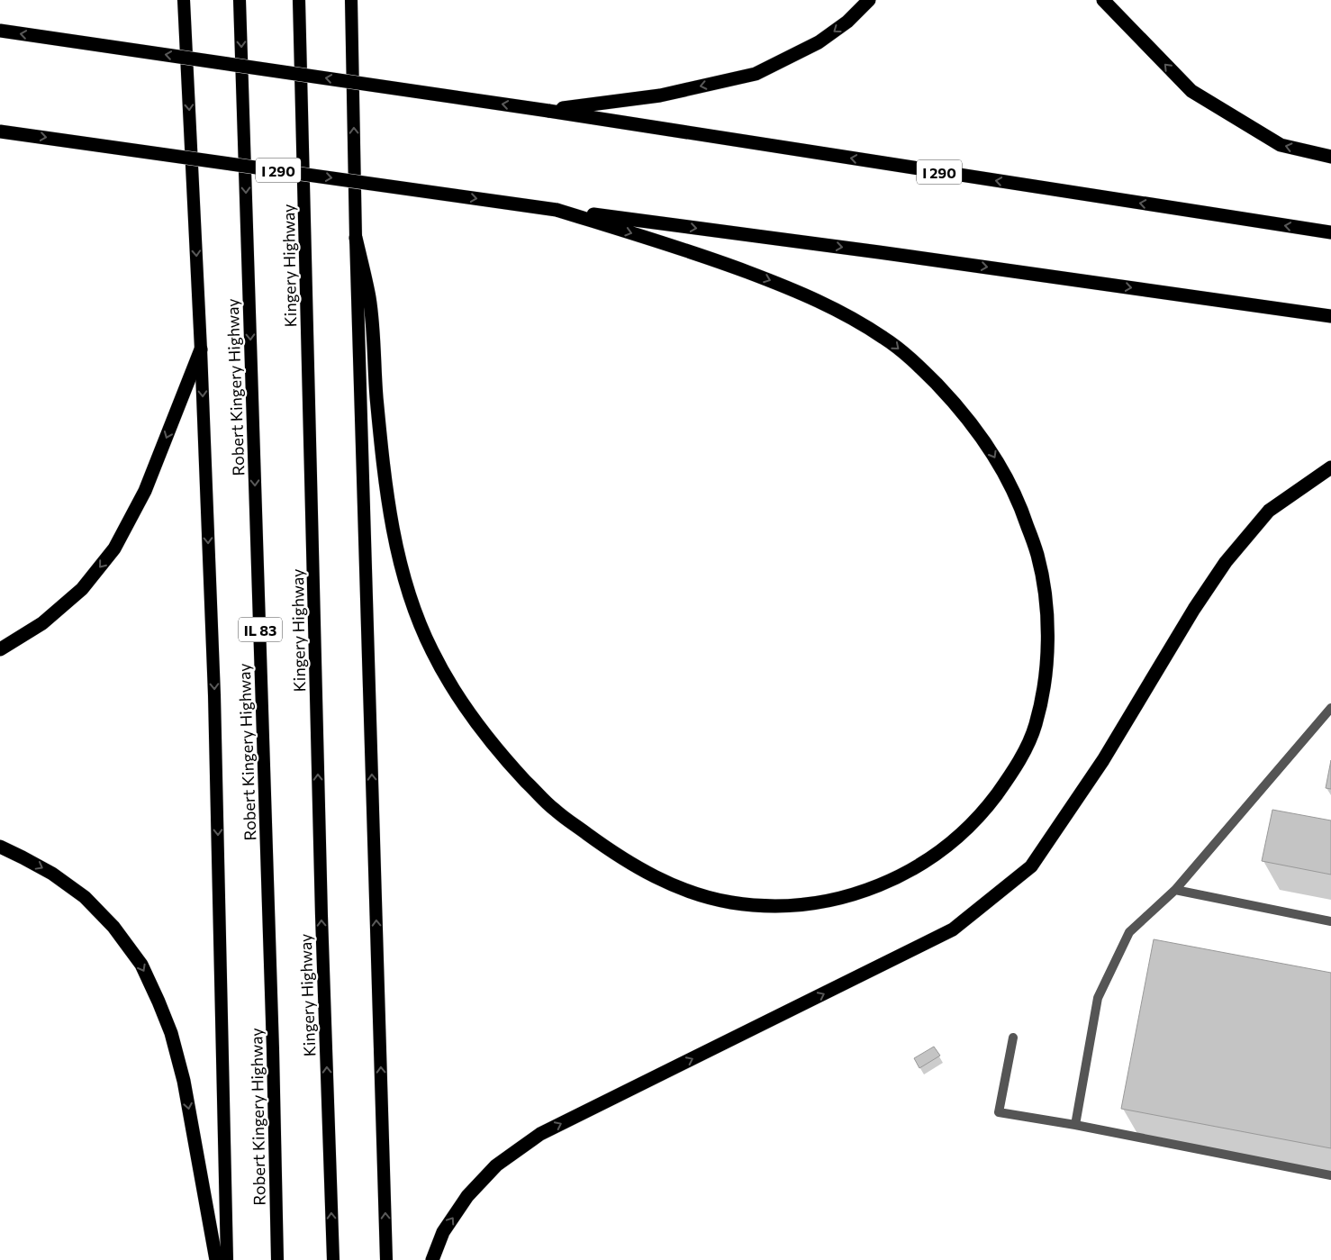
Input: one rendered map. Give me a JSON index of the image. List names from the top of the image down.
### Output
{
  "streets": {
    "highway": [
      "I 290",
      "Kingery Highway",
      "Robert Kingery Highway",
      "IL 83"
    ]
  }
}
